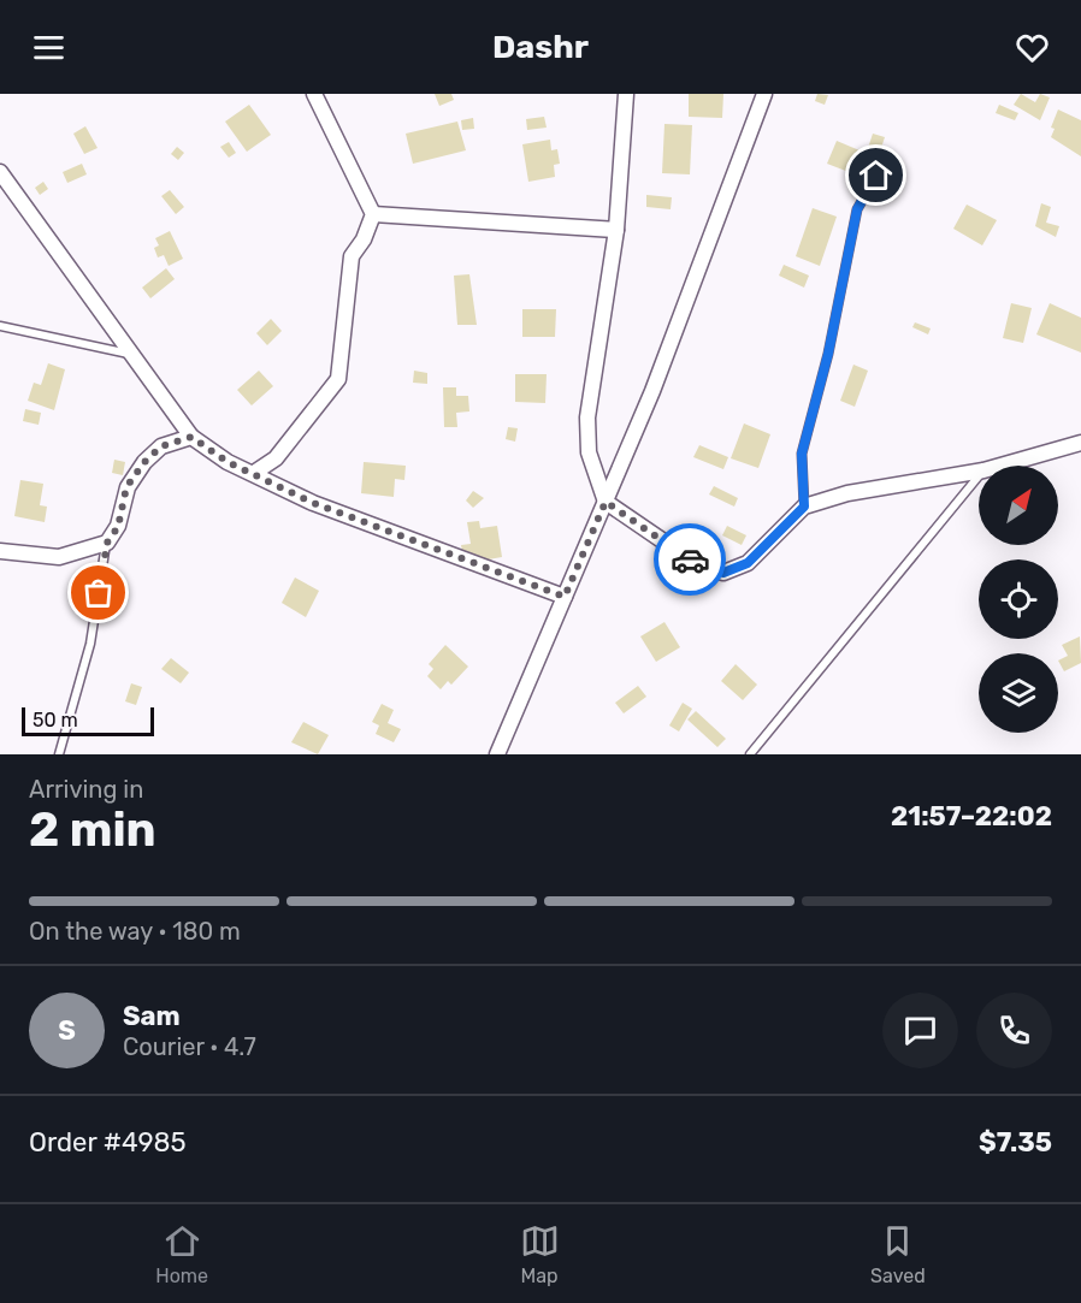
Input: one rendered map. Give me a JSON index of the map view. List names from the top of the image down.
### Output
{
  "scale_bar": "50 m",
  "north": "top right",
  "page": {
    "header": "Dashr",
    "scale": "50 m",
    "heading": ["2 min", "Arriving in", "21:57–22:02"],
    "panel": [
      "Sam",
      "Courier · 4.7",
      "Order #4985",
      "$7.35"
    ],
    "bar": "On the way · 180 m",
    "round": "S",
    "tabs": ["Home", "Map", "Saved"]
  }
}
